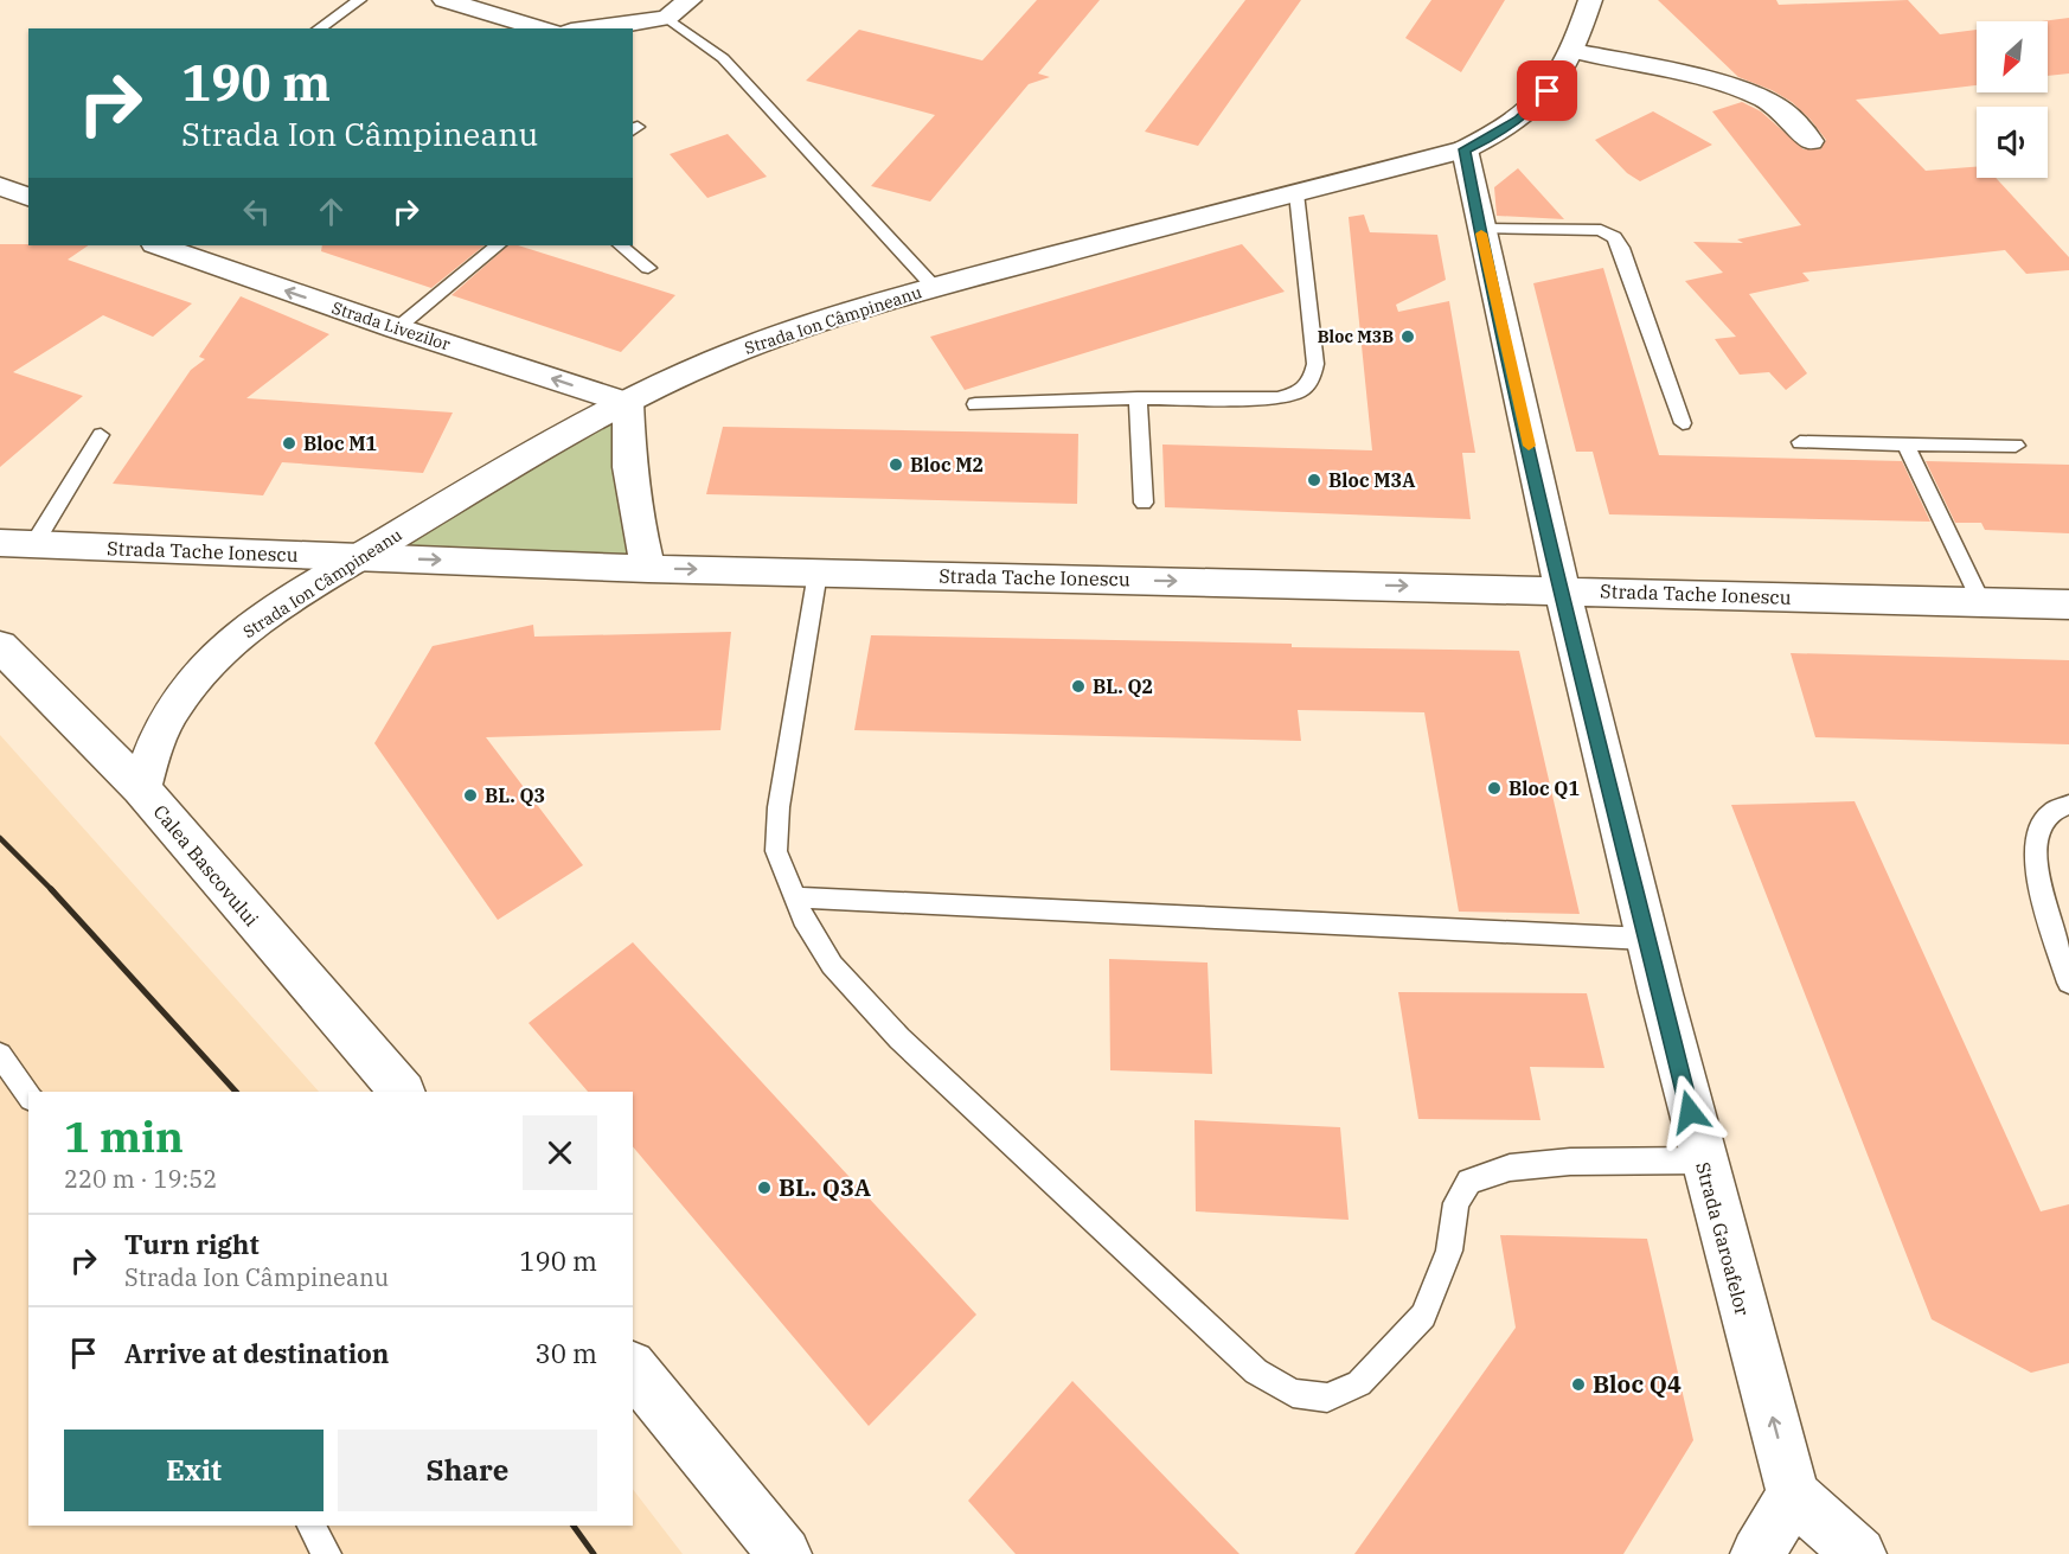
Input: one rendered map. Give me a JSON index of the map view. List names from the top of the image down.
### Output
{
  "streets": {
    "street": [
      "Strada Ion Câmpineanu",
      "Strada Livezilor",
      "Strada Tache Ionescu",
      "Calea Bascovului",
      "Strada Garoafelor"
    ]
  },
  "crossings": [
    ["Strada Ion Câmpineanu", "Strada Livezilor"],
    ["Strada Ion Câmpineanu", "Strada Tache Ionescu"],
    ["Strada Ion Câmpineanu", "Calea Bascovului"],
    ["Strada Ion Câmpineanu", "Strada Garoafelor"],
    ["Strada Tache Ionescu", "Strada Garoafelor"]
  ],
  "one_way": ["Strada Livezilor", "Strada Tache Ionescu"],
  "places": [
    "Bloc M3B",
    "Bloc M1",
    "Bloc M2",
    "Bloc M3A",
    "BL. Q2",
    "Bloc Q1",
    "BL. Q3",
    "BL. Q3A",
    "Bloc Q4"
  ],
  "north": "bottom left",
  "page": {
    "turn": ["190 m", "Strada Ion Câmpineanu"],
    "heading": ["1 min", "220 m · 19:52"],
    "list": [
      {
        "name": "Turn right",
        "note": "Strada Ion Câmpineanu",
        "value": "190 m"
      },
      {
        "name": "Arrive at destination",
        "value": "30 m"
      }
    ],
    "buttons": ["Exit", "Share"]
  }
}
